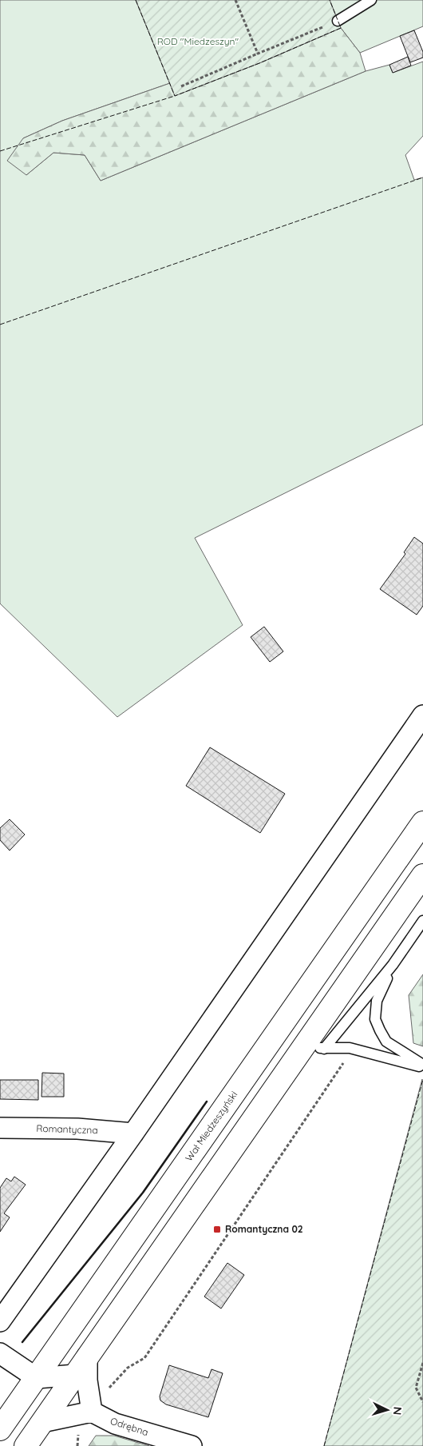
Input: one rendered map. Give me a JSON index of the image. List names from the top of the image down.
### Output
{
  "streets": {
    "main road": ["Wał Miedzeszyński"],
    "street": ["Romantyczna", "Odrębna"]
  },
  "parks": ["ROD \"Miedzeszyn\""],
  "places": {
    "transit": ["Romantyczna 02"]
  },
  "north": "right"
}
